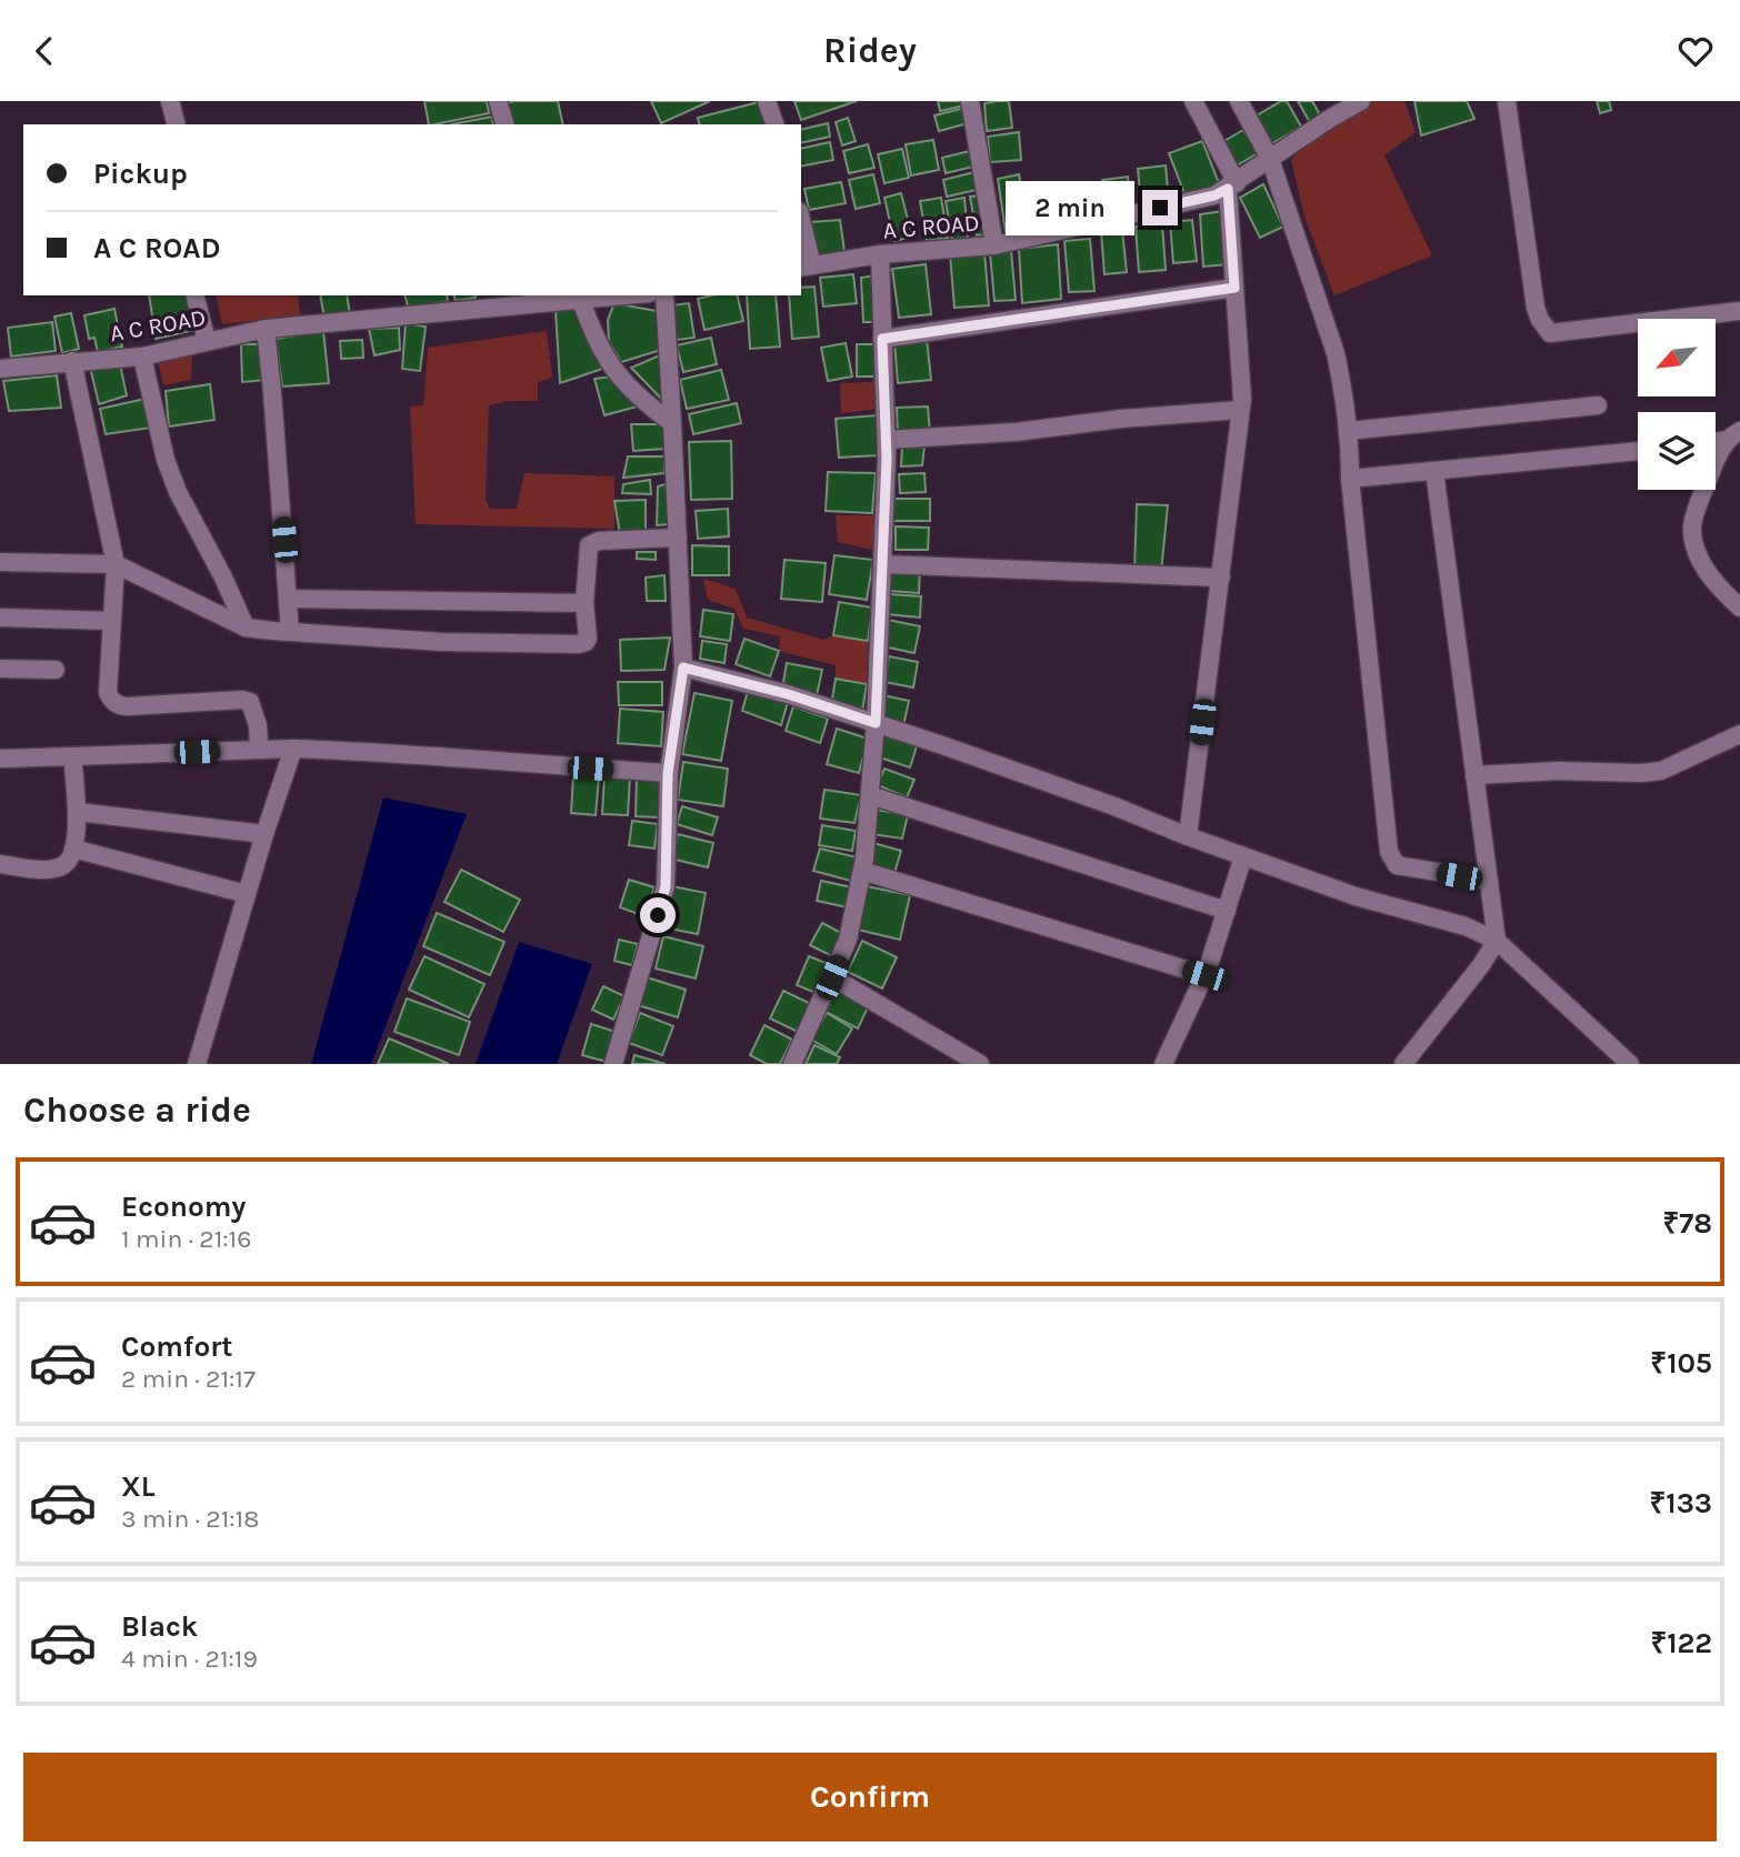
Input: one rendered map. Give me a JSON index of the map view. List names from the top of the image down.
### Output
{
  "streets": {
    "street": ["A C ROAD"]
  },
  "north": "bottom left",
  "page": {
    "header": "Ridey",
    "banner": ["Pickup", "A C ROAD"],
    "bubble": "2 min",
    "heading": "Choose a ride",
    "list": [
      {
        "name": "Economy",
        "note": "1 min · 21:16",
        "value": "₹78"
      },
      {
        "name": "Comfort",
        "note": "2 min · 21:17",
        "value": "₹105"
      },
      {
        "name": "XL",
        "note": "3 min · 21:18",
        "value": "₹133"
      },
      {
        "name": "Black",
        "note": "4 min · 21:19",
        "value": "₹122"
      }
    ],
    "buttons": "Confirm"
  }
}
